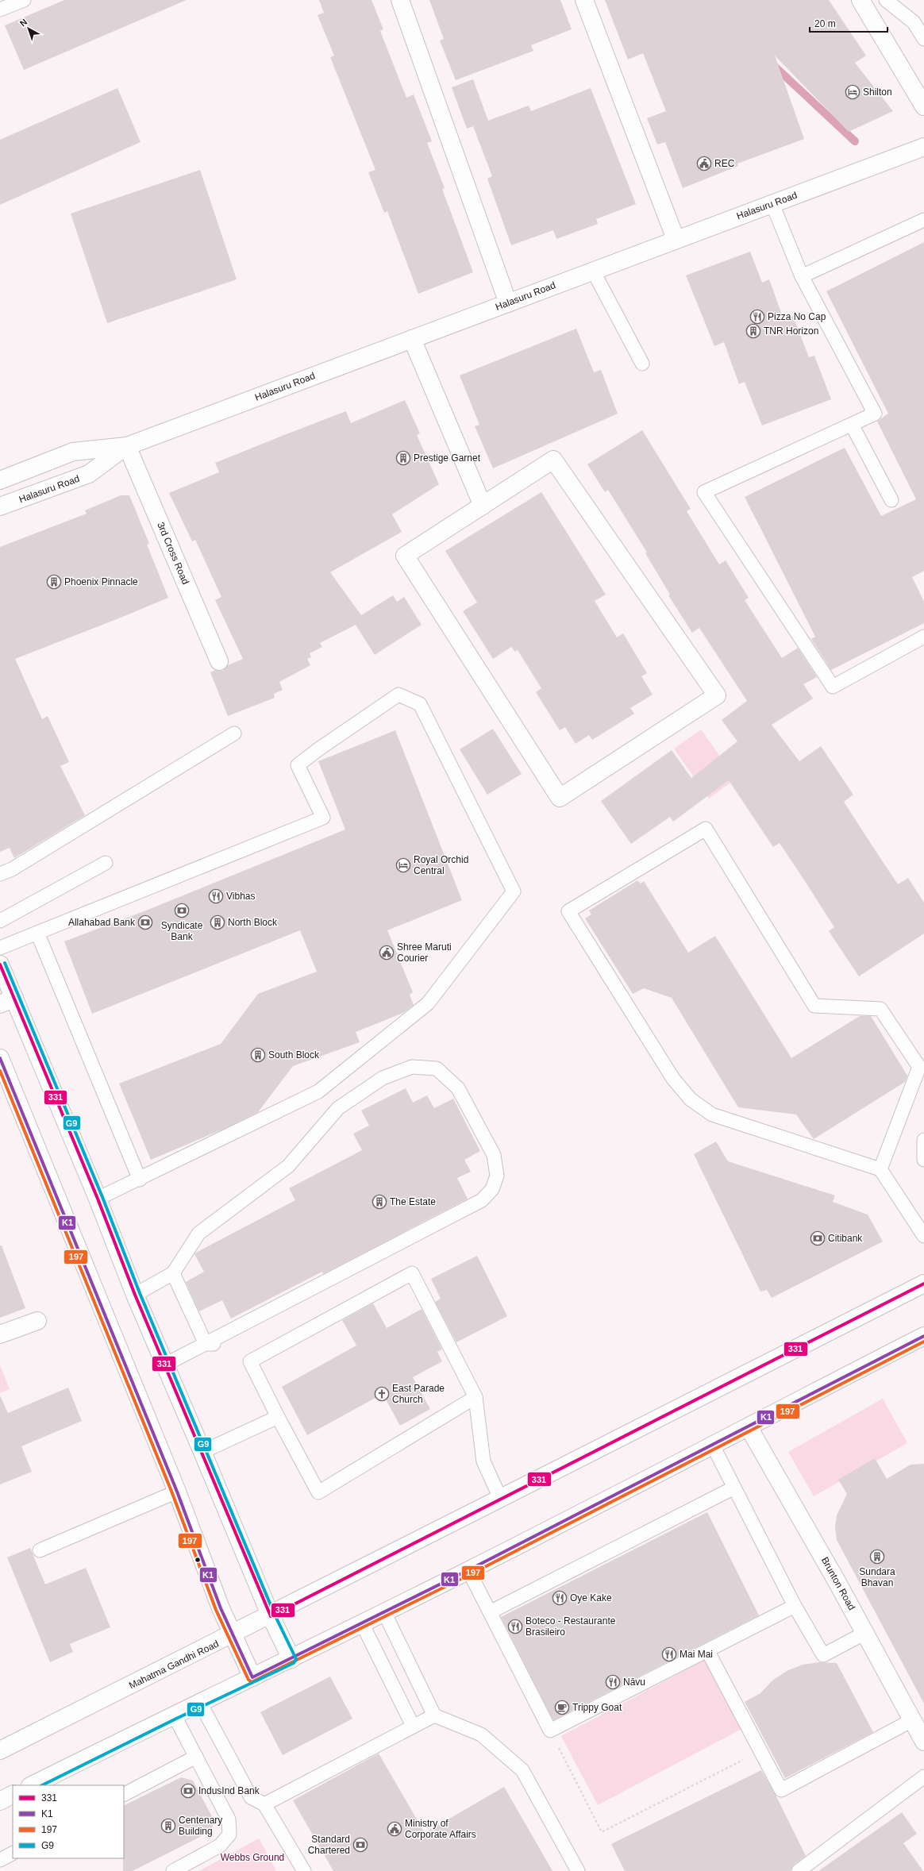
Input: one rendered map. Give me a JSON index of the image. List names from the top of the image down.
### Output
{
  "streets": {
    "street": [
      "Halasuru Road",
      "3rd Cross Road",
      "Brunton Road",
      "Mahatma Gandhi Road"
    ]
  },
  "crossings": [
    ["Halasuru Road", "3rd Cross Road"]
  ],
  "parks": ["Webbs Ground"],
  "places": {
    "hotel": ["Shilton", "Royal Orchid Central"],
    "public building": ["REC", "Shree Maruti Courier", "Ministry of Corporate Affairs"],
    "restaurant": [
      "Pizza No Cap",
      "Vibhas",
      "Oye Kake",
      "Boteco - Restaurante Brasileiro",
      "Mai Mai",
      "Nāvu"
    ],
    "building": [
      "TNR Horizon",
      "Prestige Garnet",
      "Phoenix Pinnacle",
      "North Block",
      "South Block",
      "The Estate",
      "Sundara Bhavan",
      "Centenary Building"
    ],
    "bank": [
      "Syndicate Bank",
      "Allahabad Bank",
      "Citibank",
      "IndusInd Bank",
      "Standard Chartered"
    ],
    "church": ["East Parade Church"],
    "cafe": ["Trippy Goat"]
  },
  "lines": [
    "transit line G9",
    "transit line 331",
    "transit line K1",
    "transit line 197"
  ],
  "legend": [
    "331",
    "K1",
    "197",
    "G9"
  ],
  "scale_bar": "20 m",
  "north": "top left"
}
